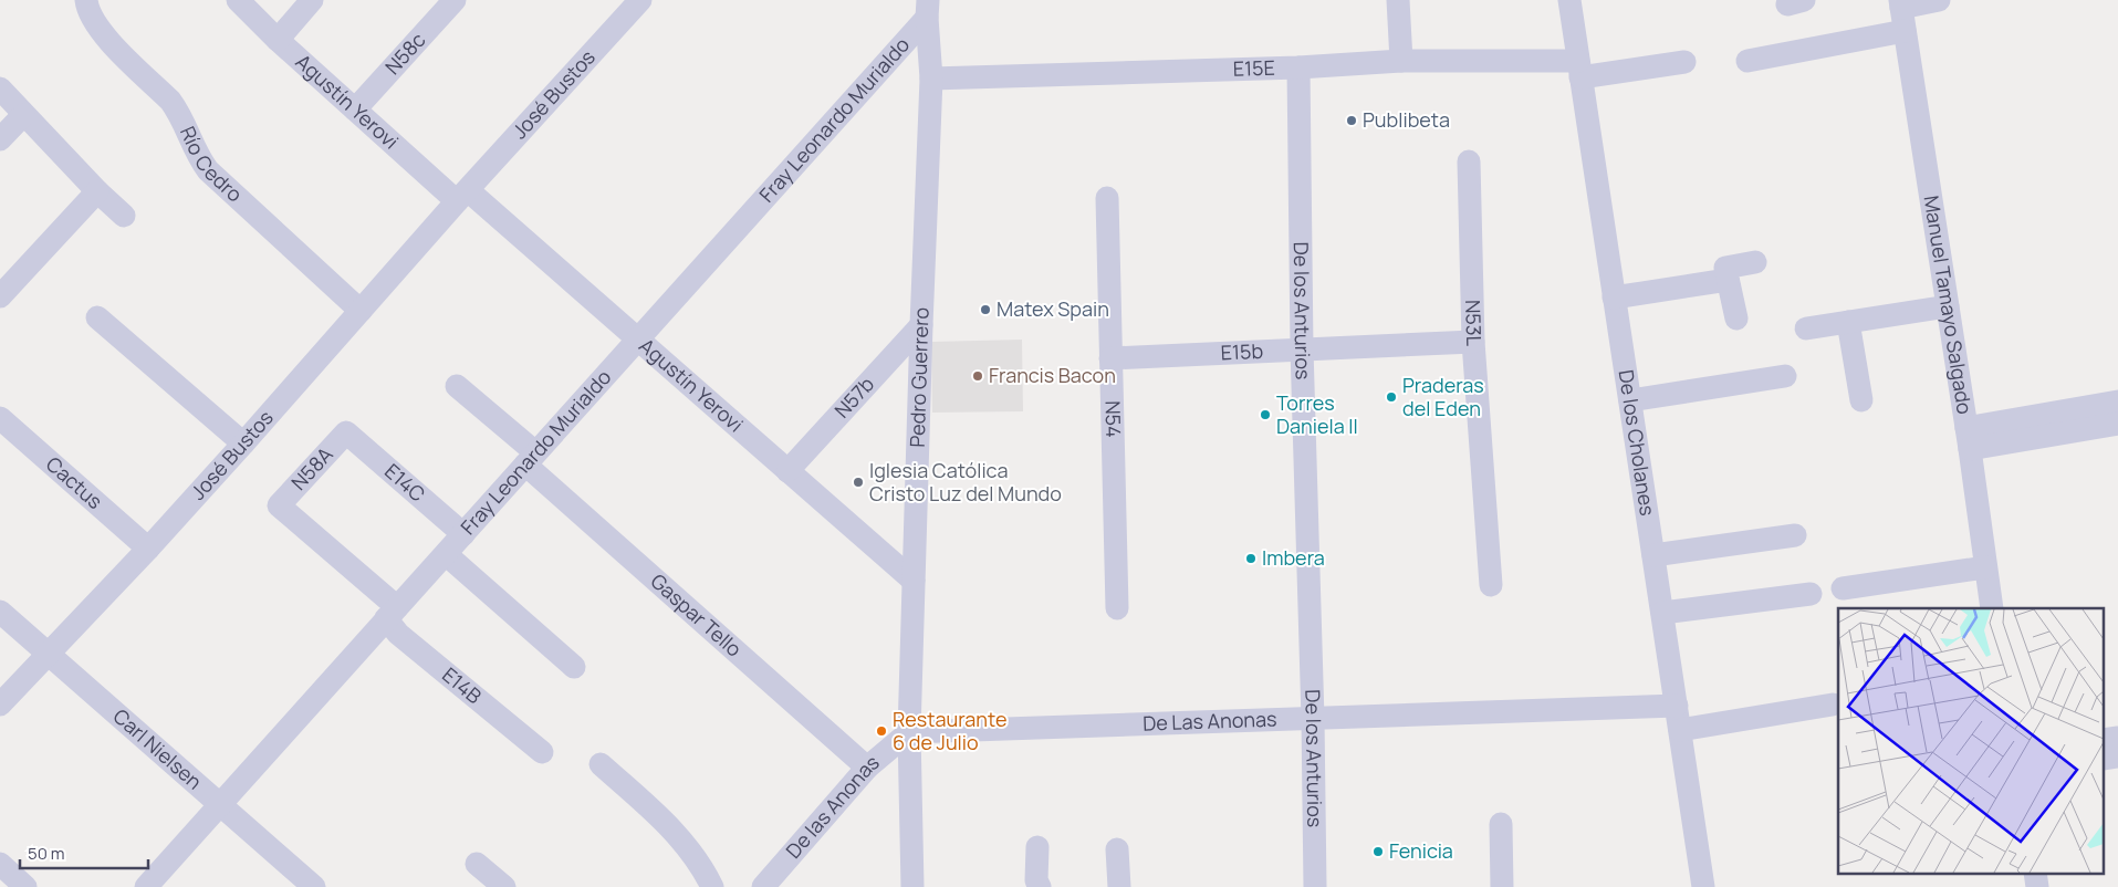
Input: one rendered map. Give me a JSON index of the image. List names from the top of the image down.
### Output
{
  "streets": {
    "street": [
      "N58c",
      "E15E",
      "José Bustos",
      "Agustín Yerovi",
      "Fray Leonardo Murialdo",
      "Río Cedro",
      "Manuel Tamayo Salgado",
      "De los Anturios",
      "N53L",
      "E15b",
      "Pedro Guerrero",
      "N57b",
      "N54",
      "De los Cholanes",
      "N58A",
      "Cactus",
      "E14C",
      "Gaspar Tello",
      "E14B",
      "De Las Anonas",
      "Carl Nielsen",
      "De las Anonas"
    ]
  },
  "crossings": [
    ["N58c", "Agustín Yerovi"],
    ["E15E", "De los Anturios"],
    ["E15E", "Pedro Guerrero"],
    ["E15E", "De los Cholanes"],
    ["José Bustos", "Agustín Yerovi"],
    ["José Bustos", "Río Cedro"],
    ["José Bustos", "Cactus"],
    ["José Bustos", "Carl Nielsen"],
    ["Agustín Yerovi", "Fray Leonardo Murialdo"],
    ["Agustín Yerovi", "Pedro Guerrero"],
    ["Agustín Yerovi", "N57b"],
    ["Fray Leonardo Murialdo", "Pedro Guerrero"],
    ["Fray Leonardo Murialdo", "E14C"],
    ["Fray Leonardo Murialdo", "Gaspar Tello"],
    ["Fray Leonardo Murialdo", "E14B"],
    ["Fray Leonardo Murialdo", "Carl Nielsen"],
    ["De los Anturios", "E15b"],
    ["De los Anturios", "De Las Anonas"],
    ["N53L", "E15b"],
    ["E15b", "N54"],
    ["Pedro Guerrero", "N57b"],
    ["Pedro Guerrero", "De Las Anonas"],
    ["Pedro Guerrero", "De las Anonas"],
    ["De los Cholanes", "De Las Anonas"],
    ["N58A", "E14C"],
    ["N58A", "E14B"],
    ["Gaspar Tello", "De las Anonas"],
    ["De Las Anonas", "De las Anonas"]
  ],
  "places": [
    "Publibeta",
    "Matex Spain",
    "Francis Bacon",
    "Praderas del Eden",
    "Torres Daniela II",
    "Iglesia Católica Cristo Luz del Mundo",
    "Imbera",
    "Restaurante 6 de Julio",
    "Fenicia"
  ],
  "scale_bar": "50 m"
}
